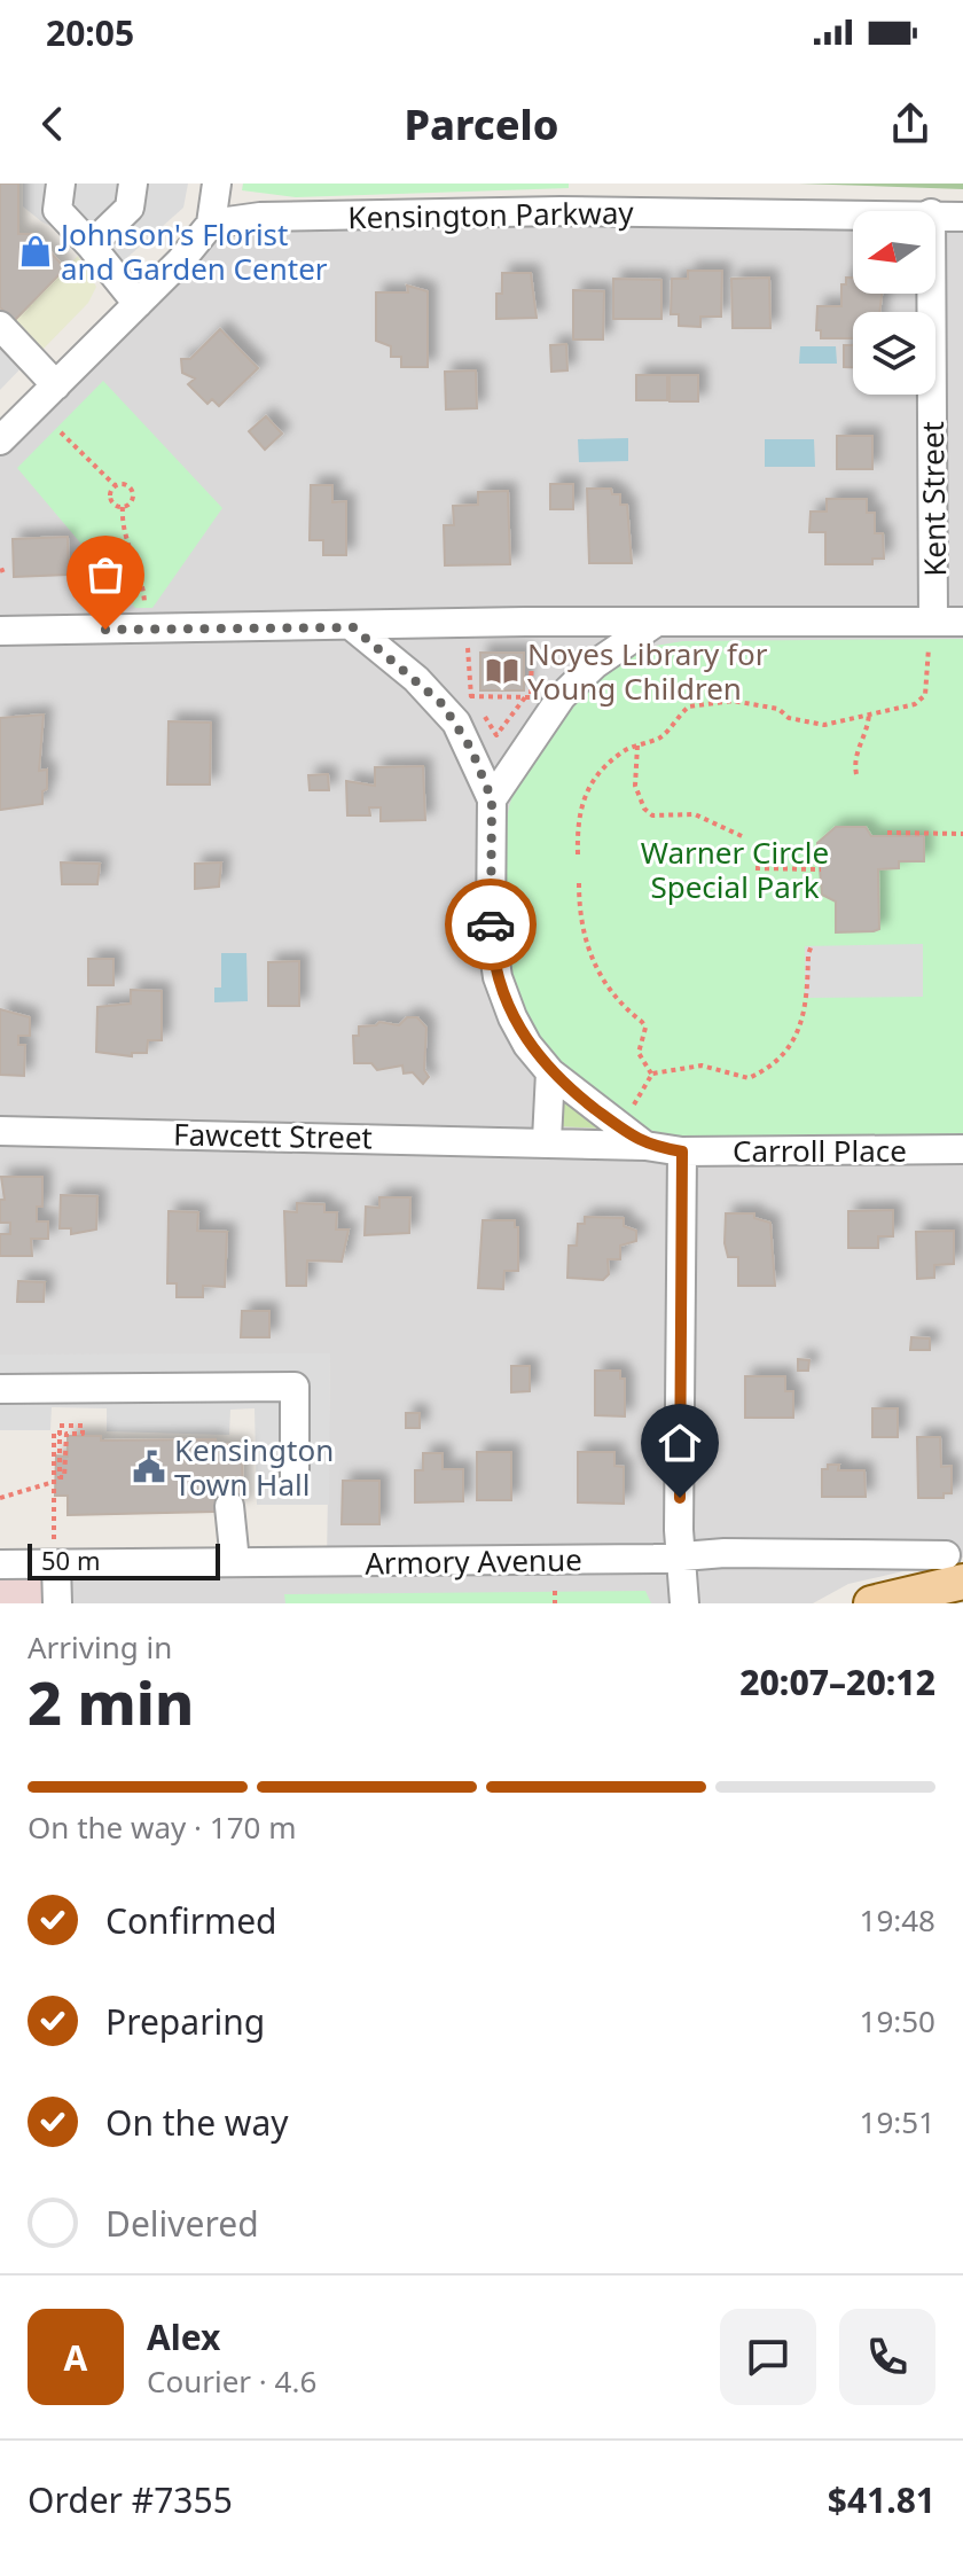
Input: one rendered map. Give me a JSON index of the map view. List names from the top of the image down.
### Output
{
  "streets": {
    "street": [
      "Kensington Parkway",
      "Kent Street",
      "Fawcett Street",
      "Carroll Place",
      "Armory Avenue"
    ]
  },
  "crossings": [
    ["Fawcett Street", "Carroll Place"]
  ],
  "parks": ["Warner Circle Special Park"],
  "places": {
    "shop": ["Johnson's Florist and Garden Center"],
    "library": ["Noyes Library for Young Children"],
    "public building": ["Kensington Town Hall"]
  },
  "scale_bar": "50 m",
  "north": "left",
  "page": {
    "status": "20:05",
    "header": "Parcelo",
    "scale": "50 m",
    "heading": ["2 min", "Arriving in", "20:07–20:12"],
    "panel": [
      "Alex",
      "Courier · 4.6",
      "Order #7355",
      "$41.81"
    ],
    "bar": "On the way · 170 m",
    "list": [
      ["Confirmed", "19:48"],
      ["Preparing", "19:50"],
      ["On the way", "19:51"],
      "Delivered"
    ],
    "round": "A"
  }
}
